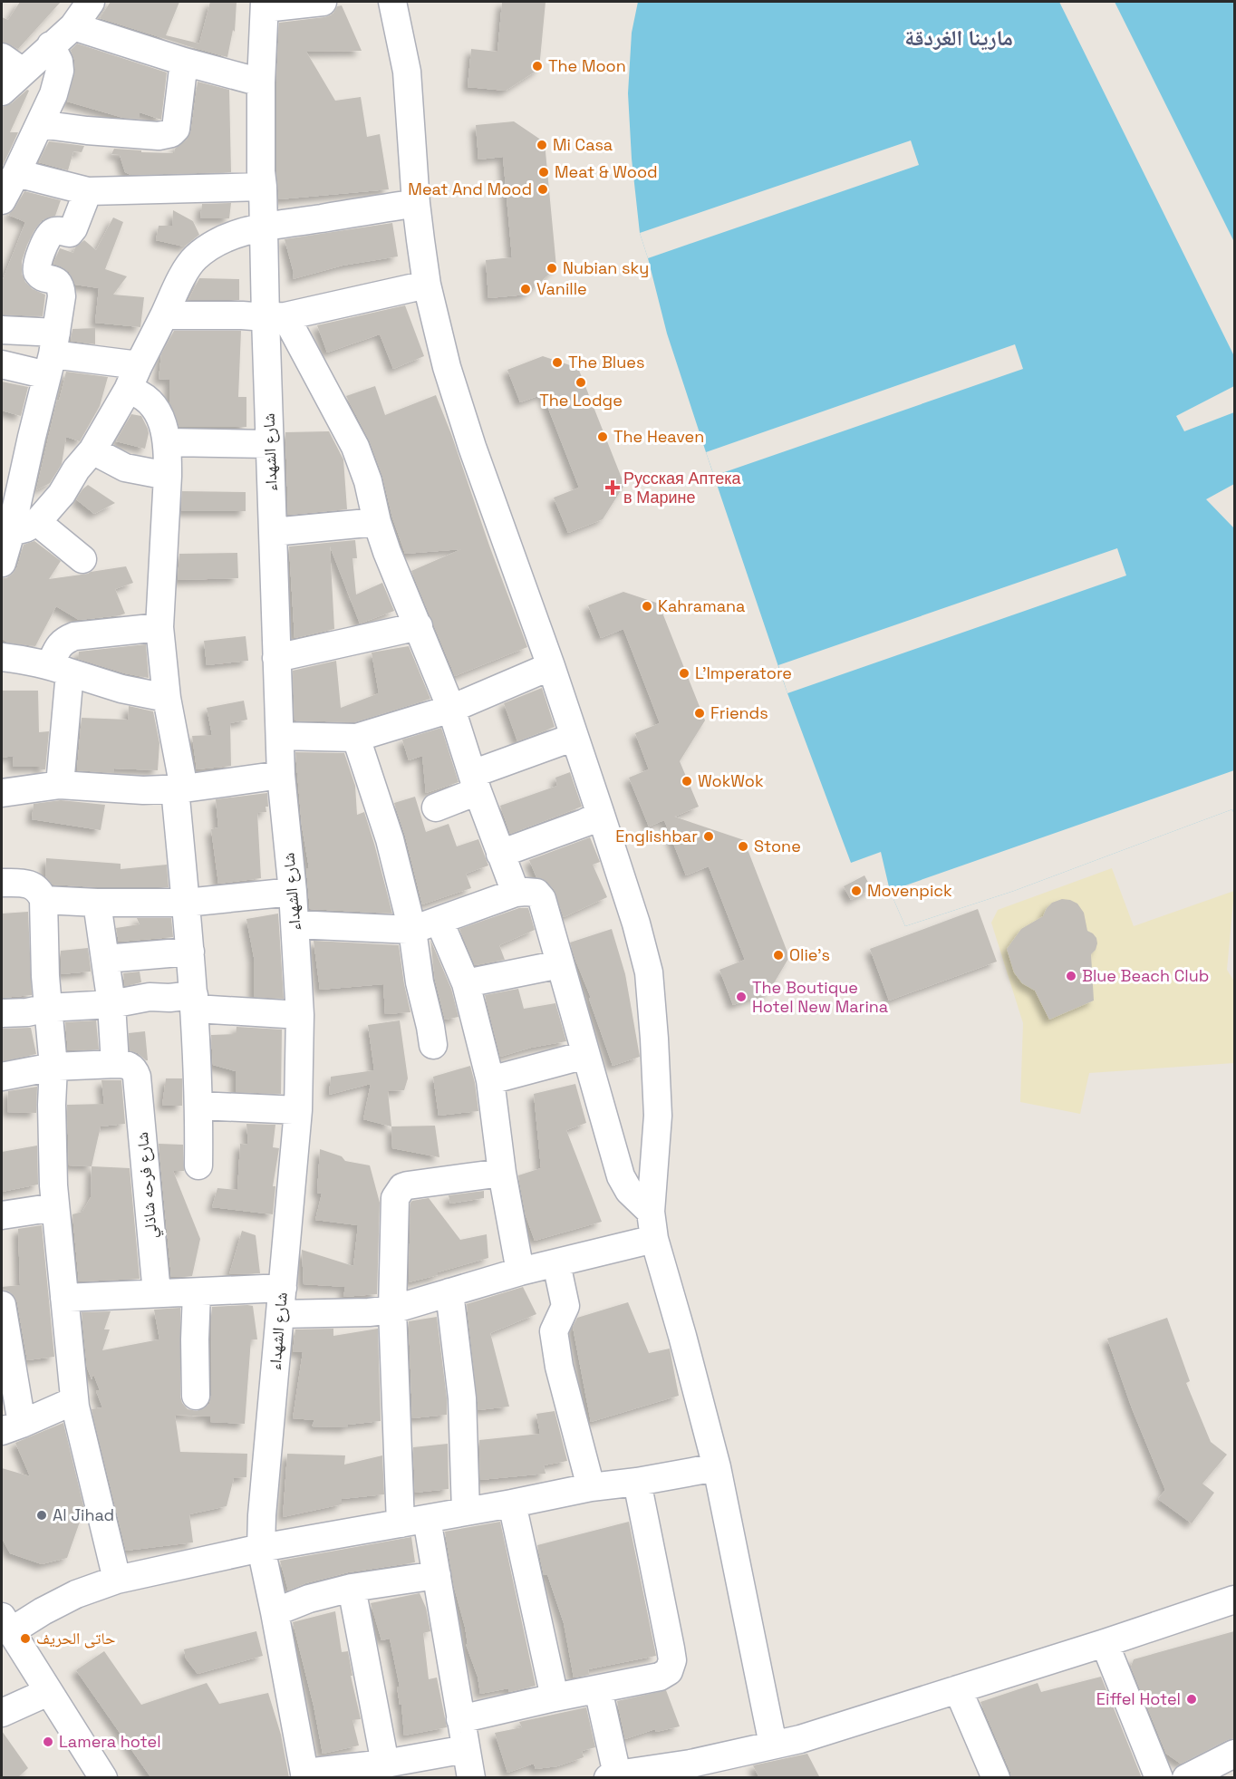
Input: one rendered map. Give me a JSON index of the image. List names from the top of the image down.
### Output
{
  "streets": {
    "street": ["شارع الشهداء", "شارع فرحه شاذلي"]
  },
  "districts": ["مارينا الغردقة"],
  "places": {
    "other": [
      "The Moon",
      "Mi Casa",
      "Meat & Wood",
      "Meat And Mood",
      "Nubian sky",
      "Vanille",
      "The Blues",
      "The Lodge",
      "The Heaven",
      "Kahramana",
      "L'Imperatore",
      "Friends",
      "WokWok",
      "Englishbar",
      "Stone",
      "Movenpick",
      "Olie's",
      "Blue Beach Club",
      "The Boutique Hotel New Marina",
      "Al Jihad",
      "حاتى الحريف",
      "Eiffel Hotel",
      "Lamera hotel"
    ],
    "health": ["Русская Аптека в Марине"]
  }
}
